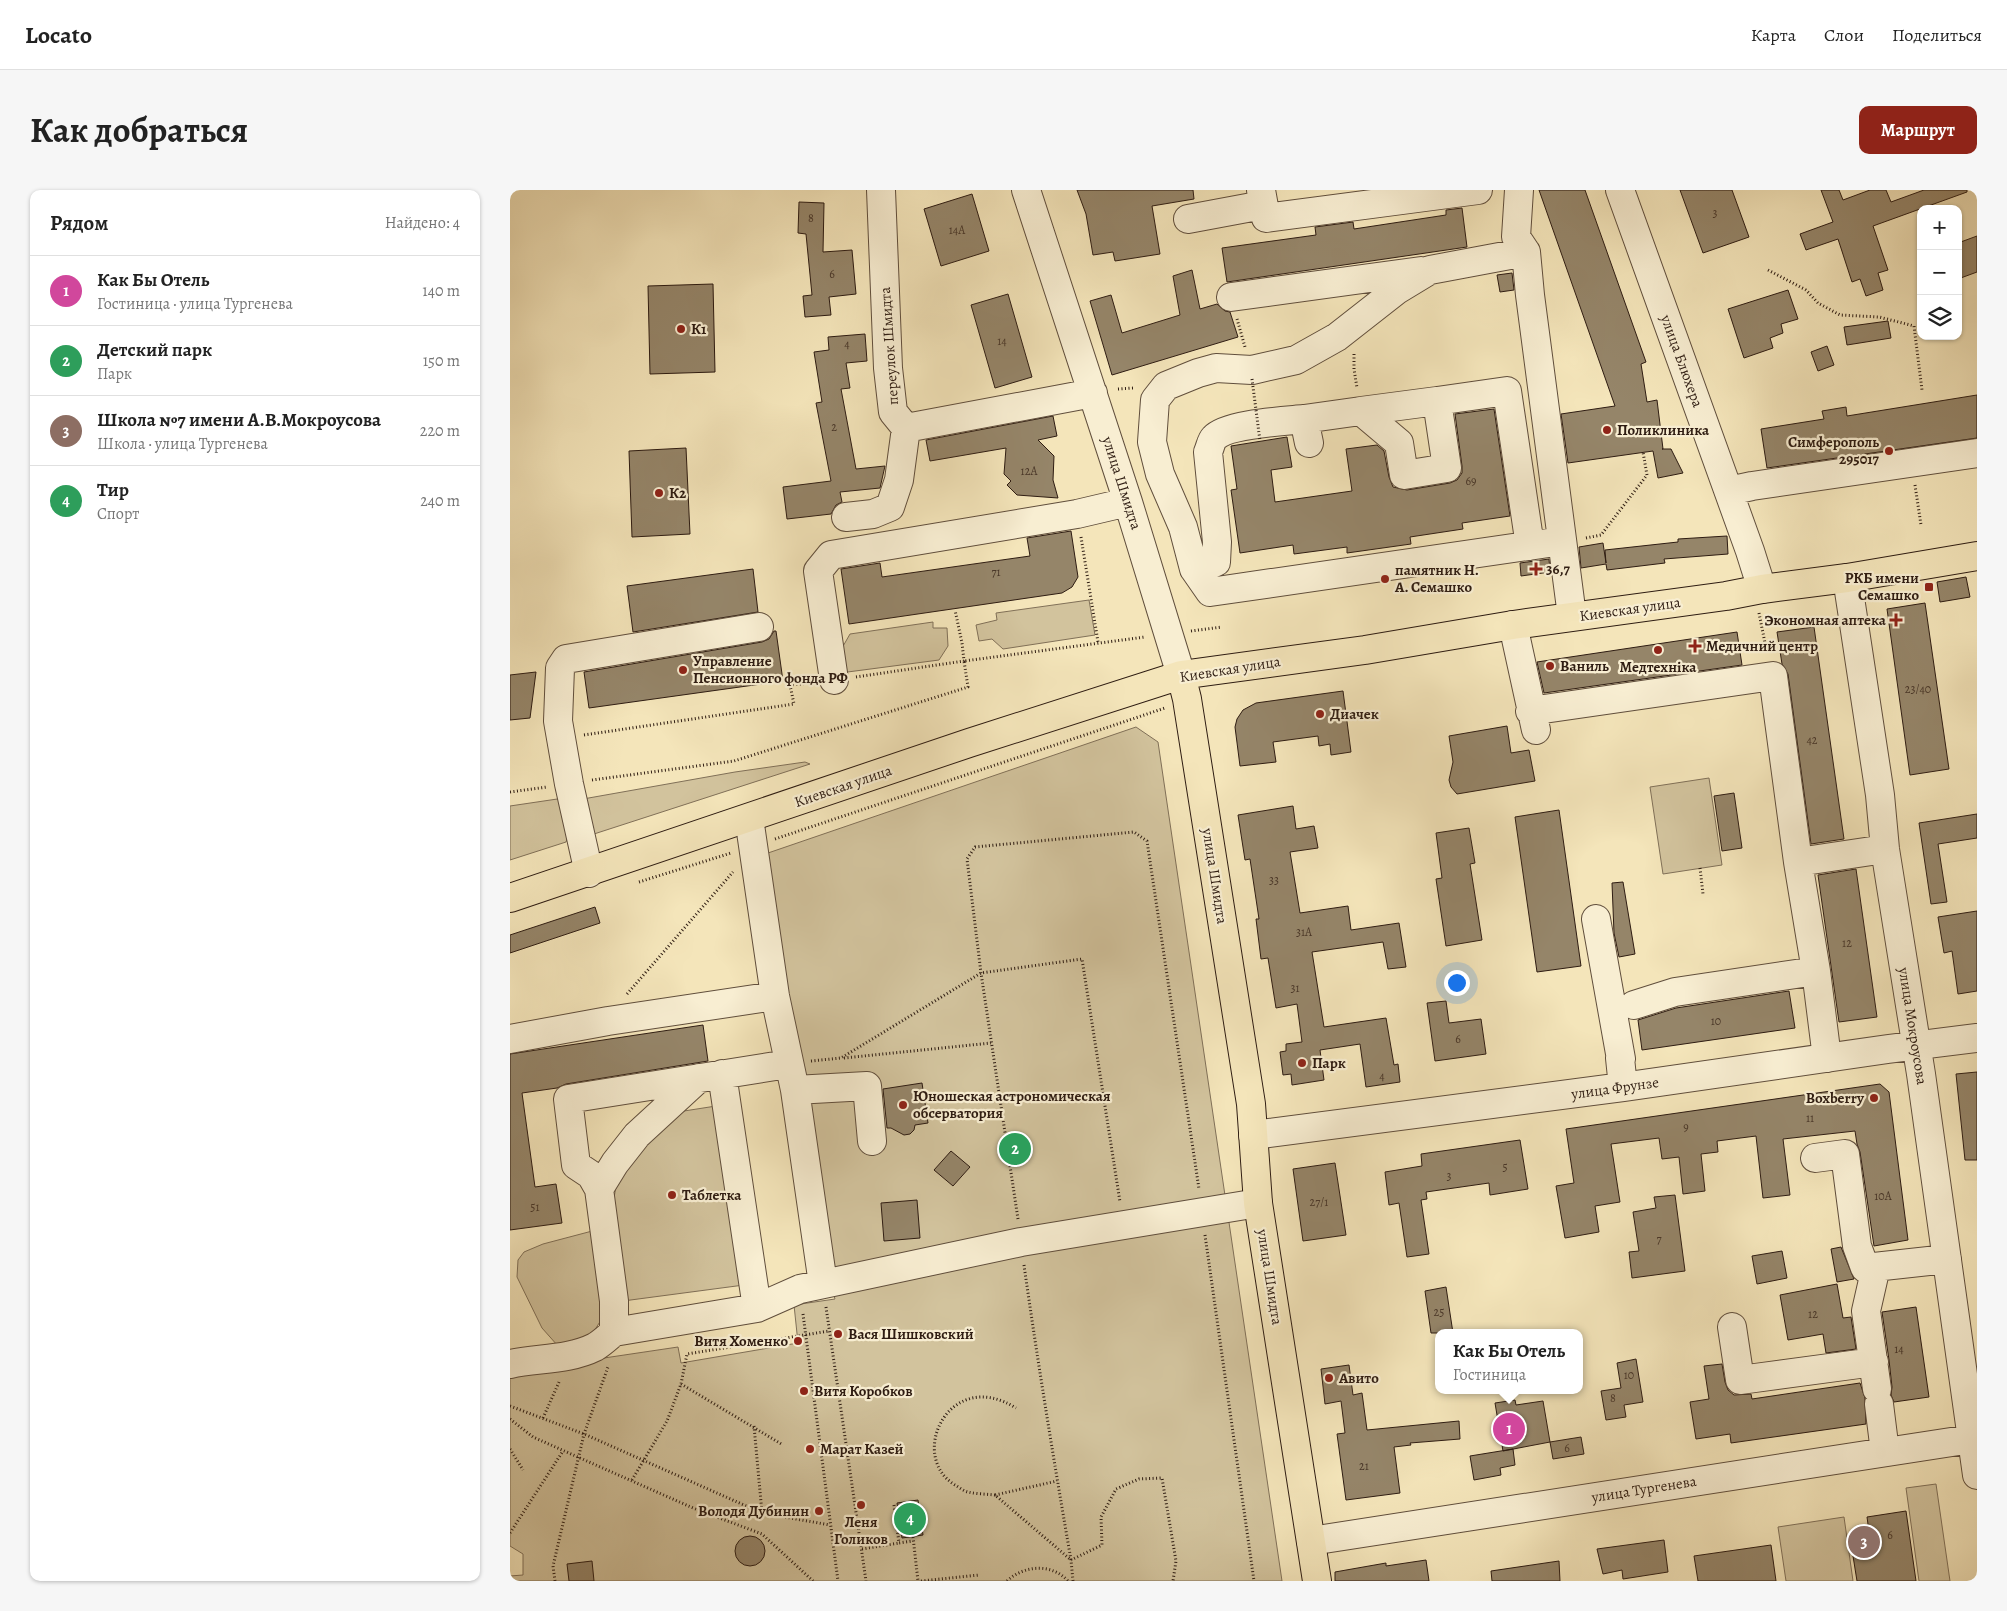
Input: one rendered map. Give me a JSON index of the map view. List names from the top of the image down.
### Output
{
  "streets": {
    "main road": ["улица Шмидта", "Киевская улица"],
    "street": [
      "переулок Шмидта",
      "улица Блюхера",
      "улица Мокроусова",
      "улица Фрунзе",
      "улица Тургенева"
    ]
  },
  "crossings": [
    ["улица Блюхера", "Киевская улица"],
    ["улица Шмидта", "Киевская улица"],
    ["улица Шмидта", "улица Фрунзе"],
    ["улица Шмидта", "улица Тургенева"],
    ["Киевская улица", "улица Мокроусова"],
    ["улица Мокроусова", "улица Фрунзе"],
    ["улица Мокроусова", "улица Тургенева"]
  ],
  "places": {
    "other": [
      "К1",
      "Поликлиника",
      "Симферополь 295017",
      "К2",
      "памятник Н. А. Семашко",
      "Медтехніка",
      "Ваниль",
      "Управление Пенсионного фонда РФ",
      "Диачек",
      "Парк",
      "Boxberry",
      "Юношеская астрономическая обсерватория",
      "Таблетка",
      "Вася Шишковский",
      "Витя Хоменко",
      "Авито",
      "Витя Коробков",
      "Марат Казей",
      "Леня Голиков",
      "Володя Дубинин"
    ],
    "health": ["36,7", "Экономная аптека", "Медичний центр"],
    "transit": ["РКБ имени Семашко"]
  },
  "house_numbers": [
    "3",
    "8",
    "14А",
    "6",
    "14",
    "4",
    "2",
    "12А",
    "69",
    "71",
    "23/40",
    "42",
    "33",
    "31А",
    "12",
    "31",
    "10",
    "6",
    "4",
    "11",
    "9",
    "5",
    "3",
    "10А",
    "27/1",
    "51",
    "7",
    "25",
    "12",
    "14",
    "10",
    "8",
    "6",
    "21",
    "6"
  ],
  "page": {
    "header": "Locato",
    "nav": ["Карта", "Слои", "Поделиться"],
    "title": "Как добраться",
    "buttons": "Маршрут",
    "heading": ["Рядом", "Найдено: 4"],
    "map_buttons": ["+", "−"],
    "list": [
      {
        "mark": "1",
        "name": "Как Бы Отель",
        "note": "Гостиница · улица Тургенева",
        "value": "140 m"
      },
      {
        "mark": "2",
        "name": "Детский парк",
        "note": "Парк",
        "value": "150 m"
      },
      {
        "mark": "3",
        "name": "Школа №7 имени А.В.Мокроусова",
        "note": "Школа · улица Тургенева",
        "value": "220 m"
      },
      {
        "mark": "4",
        "name": "Тир",
        "note": "Спорт",
        "value": "240 m"
      }
    ],
    "pins": [
      "2",
      "1",
      "4",
      "3"
    ],
    "popup": ["Как Бы Отель", "Гостиница"]
  }
}
